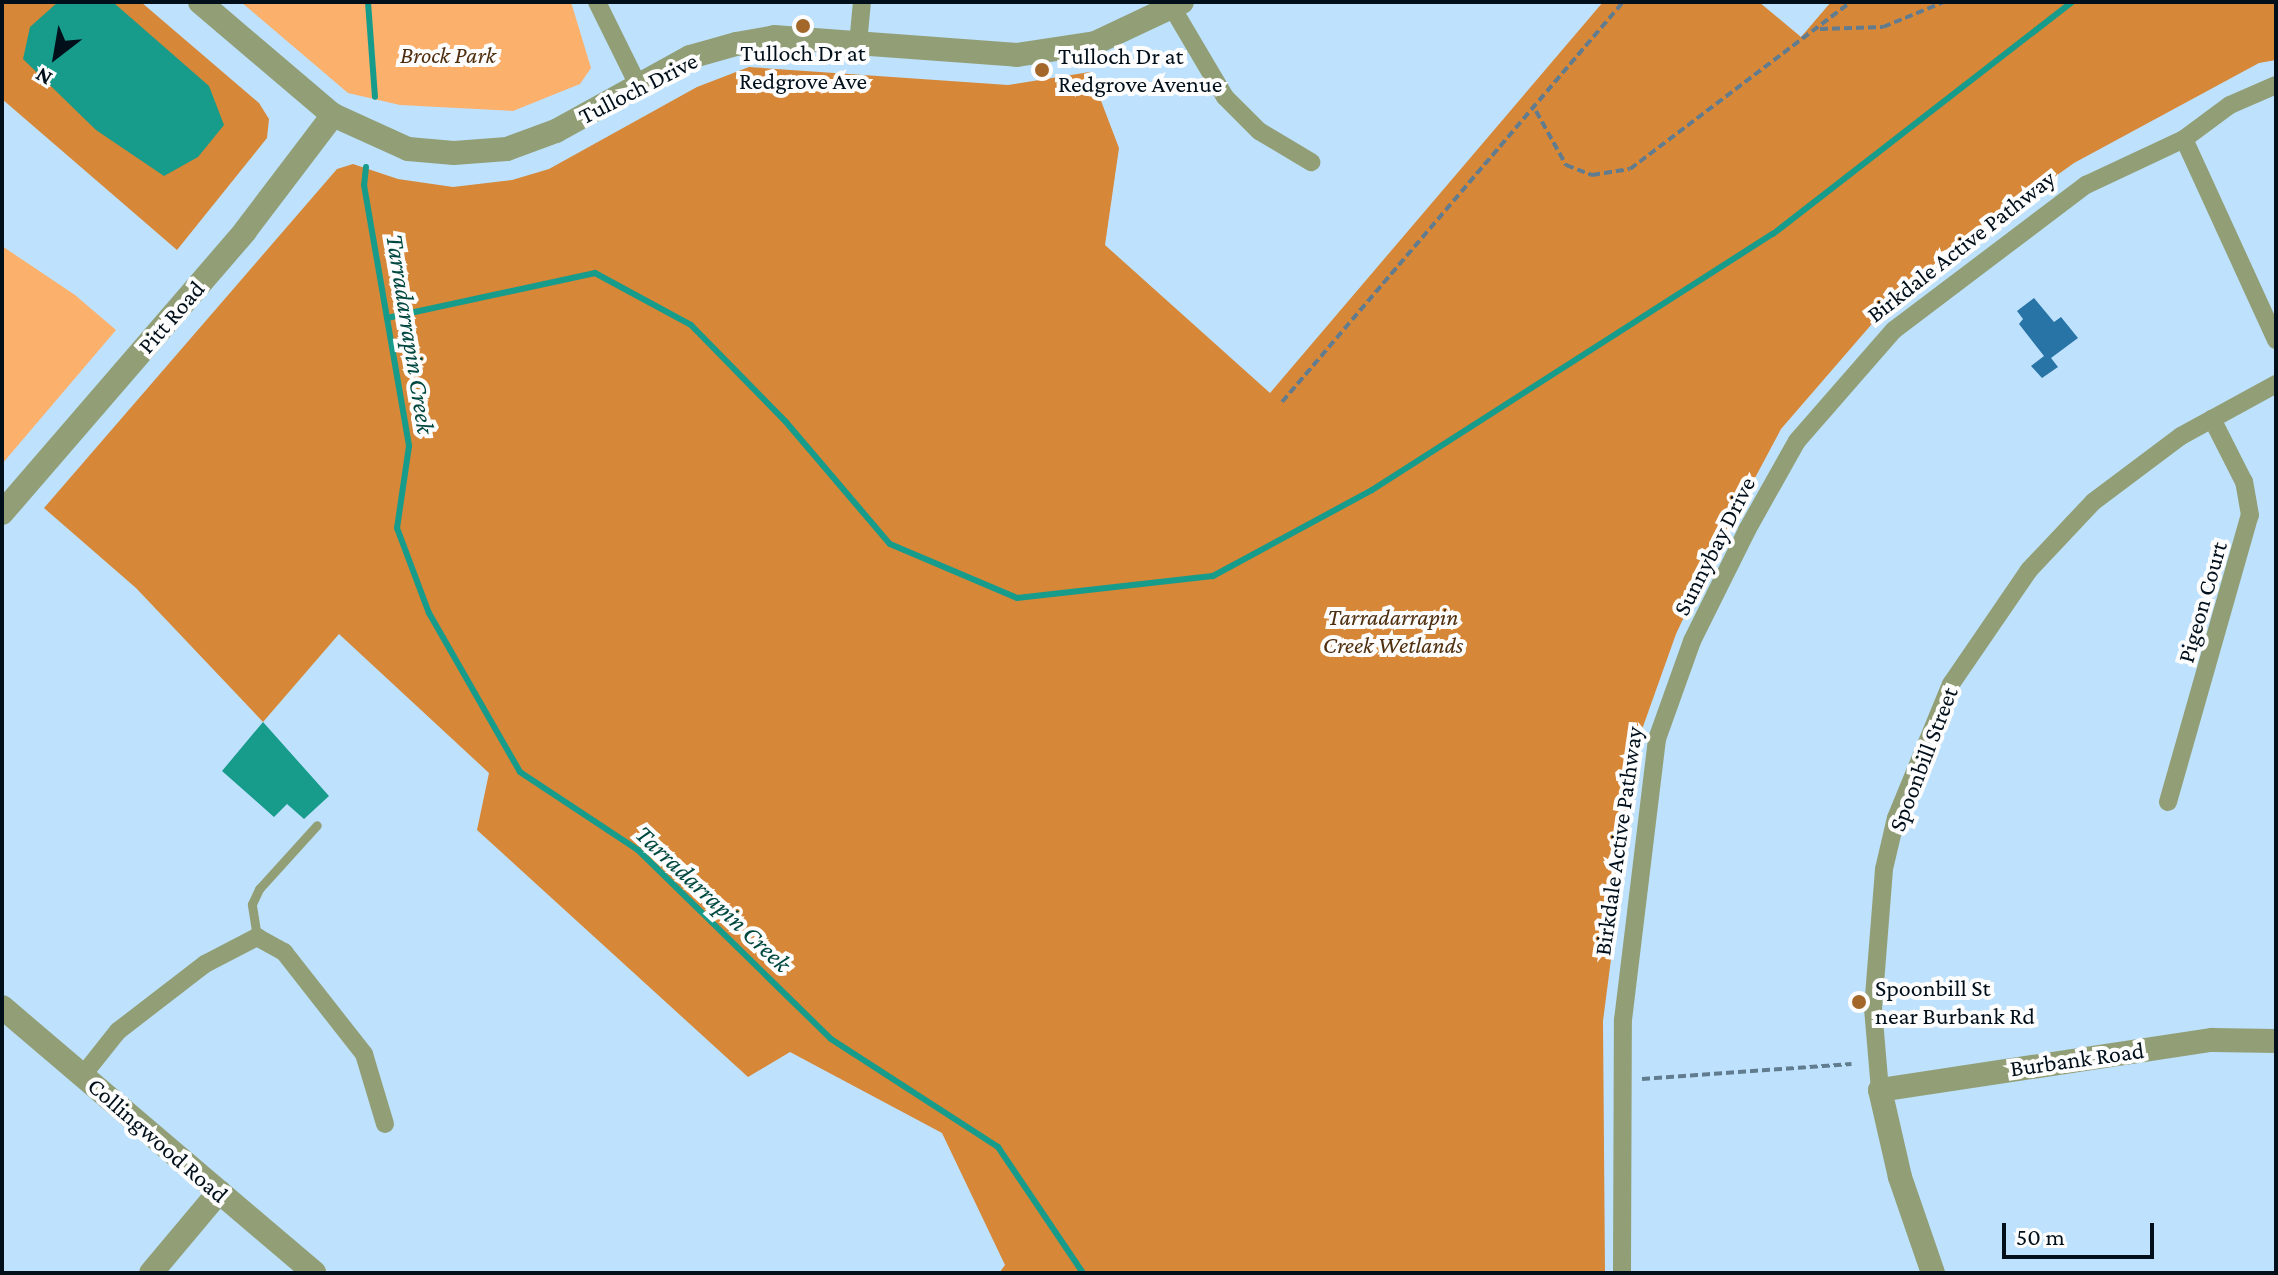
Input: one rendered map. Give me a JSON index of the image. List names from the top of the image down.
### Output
{
  "streets": {
    "street": [
      "Tulloch Drive",
      "Pitt Road",
      "Sunnybay Drive",
      "Pigeon Court",
      "Spoonbill Street",
      "Burbank Road",
      "Collingwood Road"
    ]
  },
  "crossings": [
    ["Tulloch Drive", "Pitt Road"],
    ["Pigeon Court", "Spoonbill Street"],
    ["Spoonbill Street", "Burbank Road"]
  ],
  "water": ["Tarradarrapin Creek"],
  "parks": ["Brock Park", "Tarradarrapin Creek Wetlands"],
  "places": ["Tulloch Dr at Redgrove Ave", "Tulloch Dr at Redgrove Avenue", "Spoonbill St near Burbank Rd"],
  "scale_bar": "50 m",
  "north": "bottom left"
}
